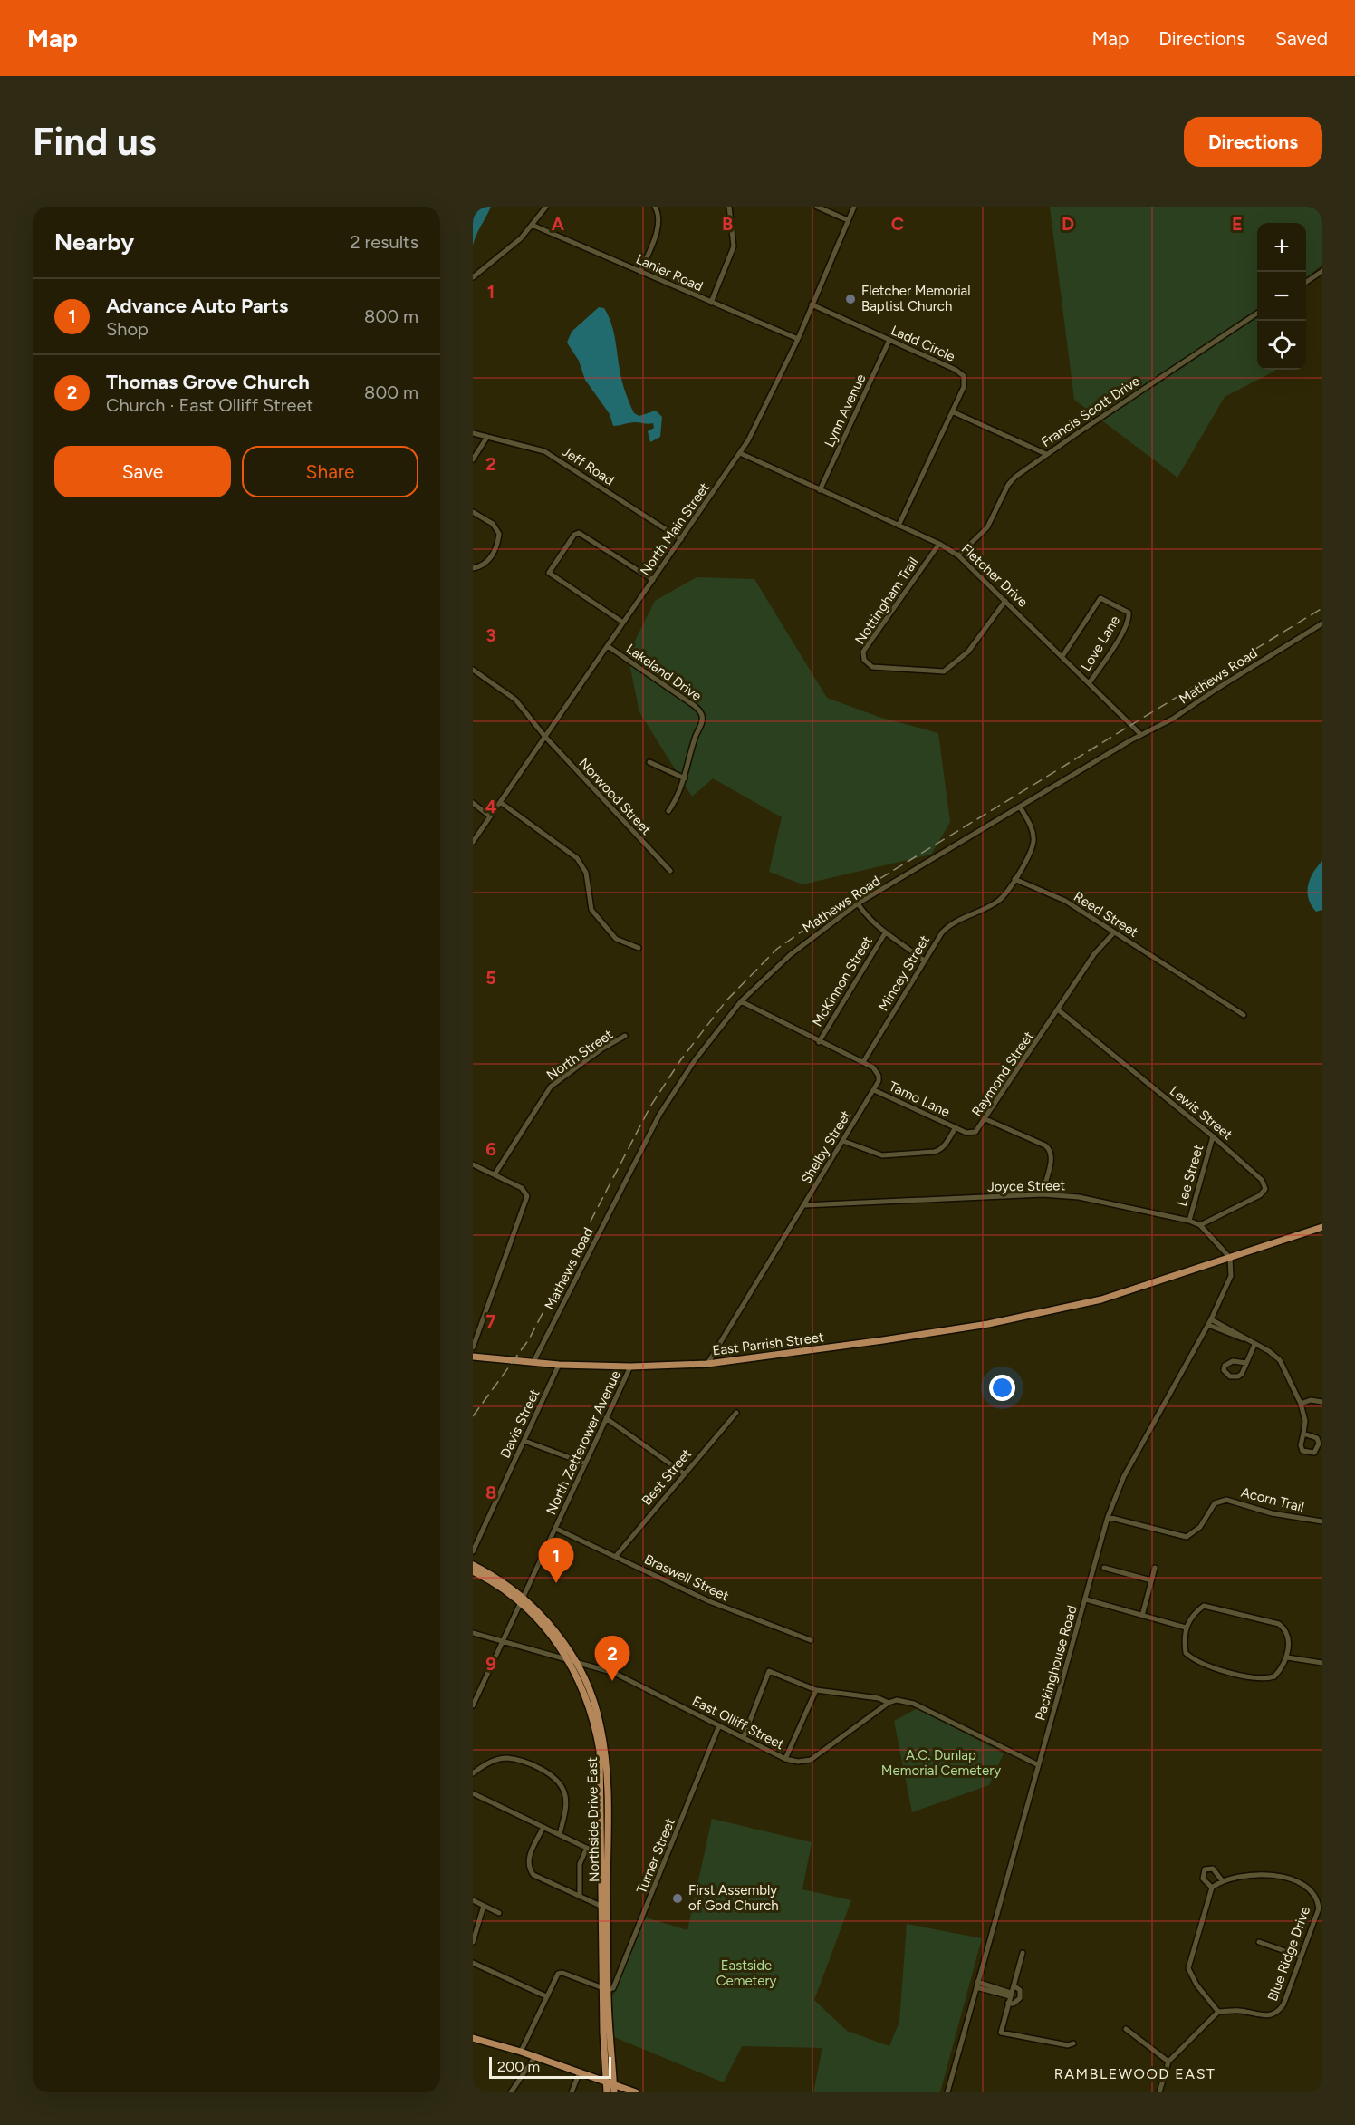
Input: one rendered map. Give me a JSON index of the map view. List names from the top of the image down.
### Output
{
  "streets": {
    "main road": ["East Parrish Street", "Northside Drive East"],
    "street": [
      "Lanier Road",
      "Ladd Circle",
      "Lynn Avenue",
      "Francis Scott Drive",
      "Jeff Road",
      "North Main Street",
      "Fletcher Drive",
      "Nottingham Trail",
      "Love Lane",
      "Lakeland Drive",
      "Mathews Road",
      "Norwood Street",
      "Reed Street",
      "Mincey Street",
      "McKinnon Street",
      "North Street",
      "Raymond Street",
      "Tamo Lane",
      "Lewis Street",
      "Shelby Street",
      "Lee Street",
      "Joyce Street",
      "Davis Street",
      "North Zetterower Avenue",
      "Best Street",
      "Acorn Trail",
      "Braswell Street",
      "Packinghouse Road",
      "East Olliff Street",
      "Turner Street",
      "Blue Ridge Drive"
    ]
  },
  "crossings": [
    ["Lanier Road", "North Main Street"],
    ["Ladd Circle", "Lynn Avenue"],
    ["Ladd Circle", "North Main Street"],
    ["Ladd Circle", "Fletcher Drive"],
    ["Lynn Avenue", "Fletcher Drive"],
    ["Francis Scott Drive", "Fletcher Drive"],
    ["Jeff Road", "North Main Street"],
    ["North Main Street", "Fletcher Drive"],
    ["North Main Street", "Lakeland Drive"],
    ["North Main Street", "Norwood Street"],
    ["Fletcher Drive", "Nottingham Trail"],
    ["Fletcher Drive", "Love Lane"],
    ["Fletcher Drive", "Mathews Road"],
    ["Mathews Road", "Mincey Street"],
    ["Mathews Road", "East Parrish Street"],
    ["Reed Street", "Mincey Street"],
    ["Reed Street", "Raymond Street"],
    ["Raymond Street", "Tamo Lane"],
    ["Raymond Street", "Lewis Street"],
    ["Tamo Lane", "Shelby Street"],
    ["Lewis Street", "Lee Street"],
    ["Lewis Street", "Joyce Street"],
    ["Shelby Street", "Joyce Street"],
    ["Shelby Street", "East Parrish Street"],
    ["Lee Street", "Joyce Street"],
    ["Joyce Street", "East Parrish Street"],
    ["Joyce Street", "Packinghouse Road"],
    ["East Parrish Street", "Davis Street"],
    ["East Parrish Street", "North Zetterower Avenue"],
    ["East Parrish Street", "Packinghouse Road"],
    ["North Zetterower Avenue", "Braswell Street"],
    ["North Zetterower Avenue", "East Olliff Street"],
    ["North Zetterower Avenue", "Northside Drive East"],
    ["Best Street", "Braswell Street"],
    ["Acorn Trail", "Packinghouse Road"],
    ["East Olliff Street", "Northside Drive East"],
    ["East Olliff Street", "Turner Street"],
    ["Northside Drive East", "Turner Street"]
  ],
  "districts": ["RAMBLEWOOD EAST"],
  "parks": ["A.C. Dunlap Memorial Cemetery", "Eastside Cemetery"],
  "places": ["Fletcher Memorial Baptist Church", "First Assembly of God Church"],
  "scale_bar": "200 m",
  "page": {
    "header": "Map",
    "nav": ["Map", "Directions", "Saved"],
    "buttons": [
      "Directions",
      ["Save", "Share"]
    ],
    "title": "Find us",
    "heading": ["Nearby", "2 results"],
    "map_buttons": ["+", "−"],
    "list": [
      {
        "mark": "1",
        "name": "Advance Auto Parts",
        "note": "Shop",
        "value": "800 m"
      },
      {
        "mark": "2",
        "name": "Thomas Grove Church",
        "note": "Church · East Olliff Street",
        "value": "800 m"
      }
    ],
    "pins": ["1", "2"],
    "scale": "200 m"
  },
  "grid": {
    "columns": [
      "A",
      "B",
      "C",
      "D",
      "E"
    ],
    "rows": [
      "1",
      "2",
      "3",
      "4",
      "5",
      "6",
      "7",
      "8",
      "9"
    ]
  }
}
